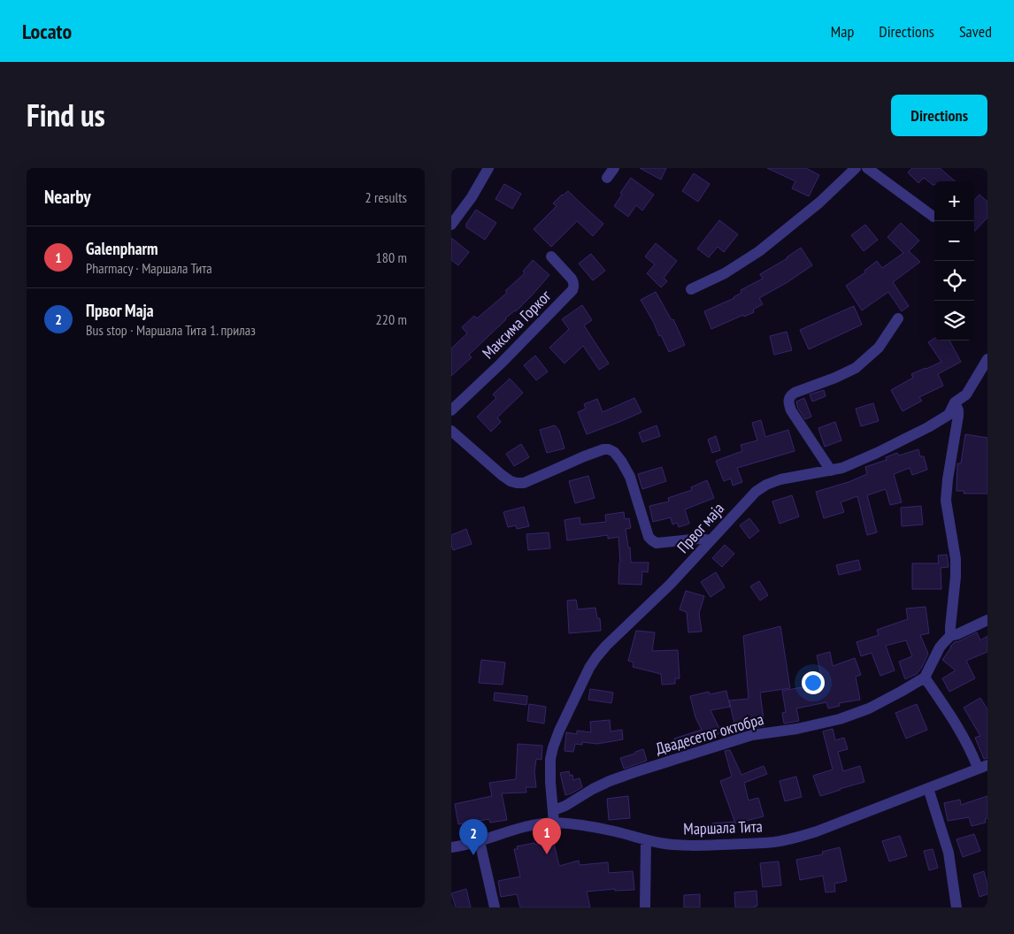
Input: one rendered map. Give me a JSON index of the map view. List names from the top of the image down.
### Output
{
  "streets": {
    "street": [
      "Максима Горког",
      "Првог маја",
      "Двадесетог октобра",
      "Маршала Тита"
    ]
  },
  "crossings": [
    ["Првог маја", "Двадесетог октобра"],
    ["Првог маја", "Маршала Тита"]
  ],
  "page": {
    "header": "Locato",
    "nav": ["Map", "Directions", "Saved"],
    "title": "Find us",
    "buttons": "Directions",
    "heading": ["Nearby", "2 results"],
    "map_buttons": ["+", "−"],
    "list": [
      {
        "mark": "1",
        "name": "Galenpharm",
        "note": "Pharmacy · Маршала Тита",
        "value": "180 m"
      },
      {
        "mark": "2",
        "name": "Првог Маја",
        "note": "Bus stop · Маршала Тита 1. прилаз",
        "value": "220 m"
      }
    ],
    "pins": ["1", "2"]
  }
}
